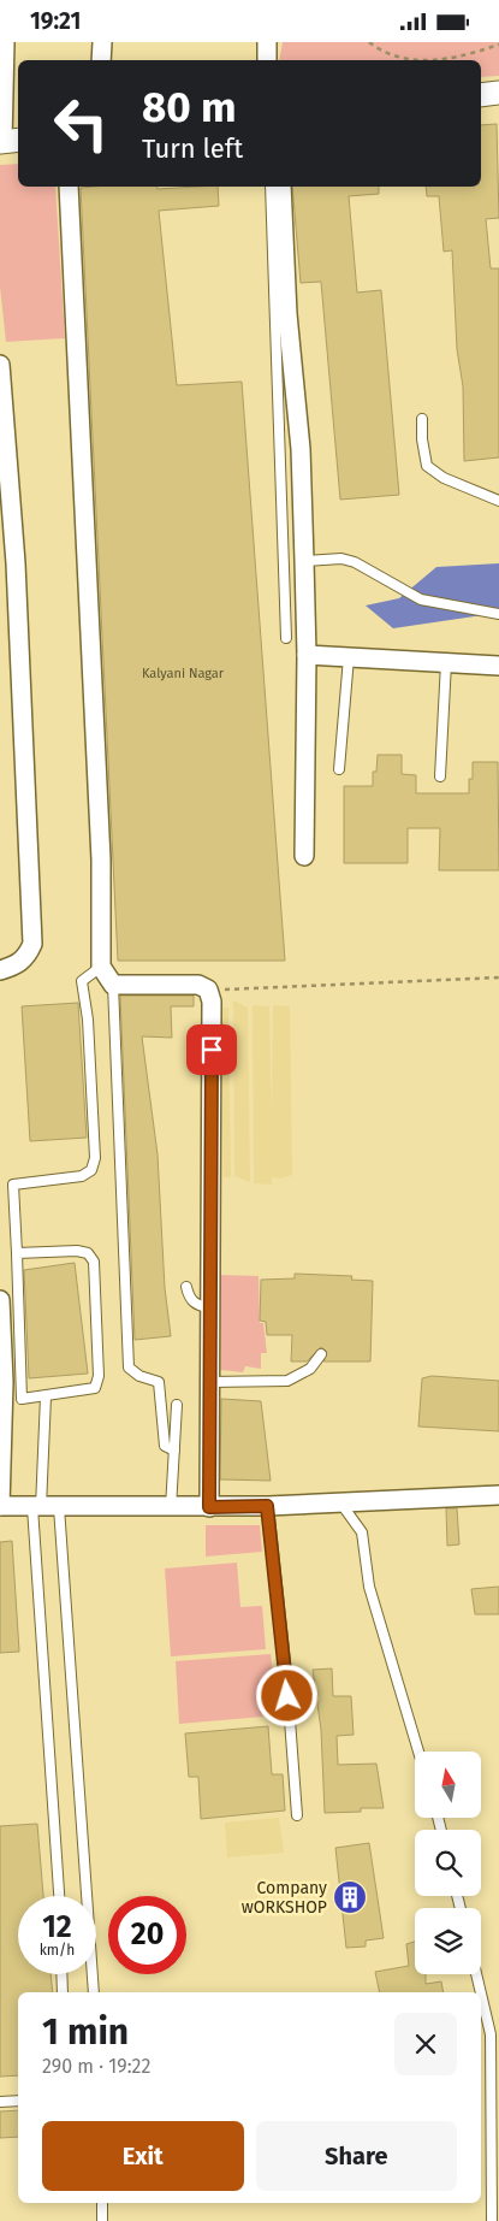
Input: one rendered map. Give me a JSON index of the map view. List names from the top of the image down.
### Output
{
  "places": {
    "building": ["Company wORKSHOP"]
  },
  "house_numbers": ["Kalyani Nagar"],
  "north": "top",
  "page": {
    "status": "19:21",
    "turn": ["80 m", "Turn left"],
    "speed": "12 km/h",
    "limit": "20",
    "heading": ["1 min", "290 m · 19:22"],
    "buttons": ["Exit", "Share"]
  }
}
